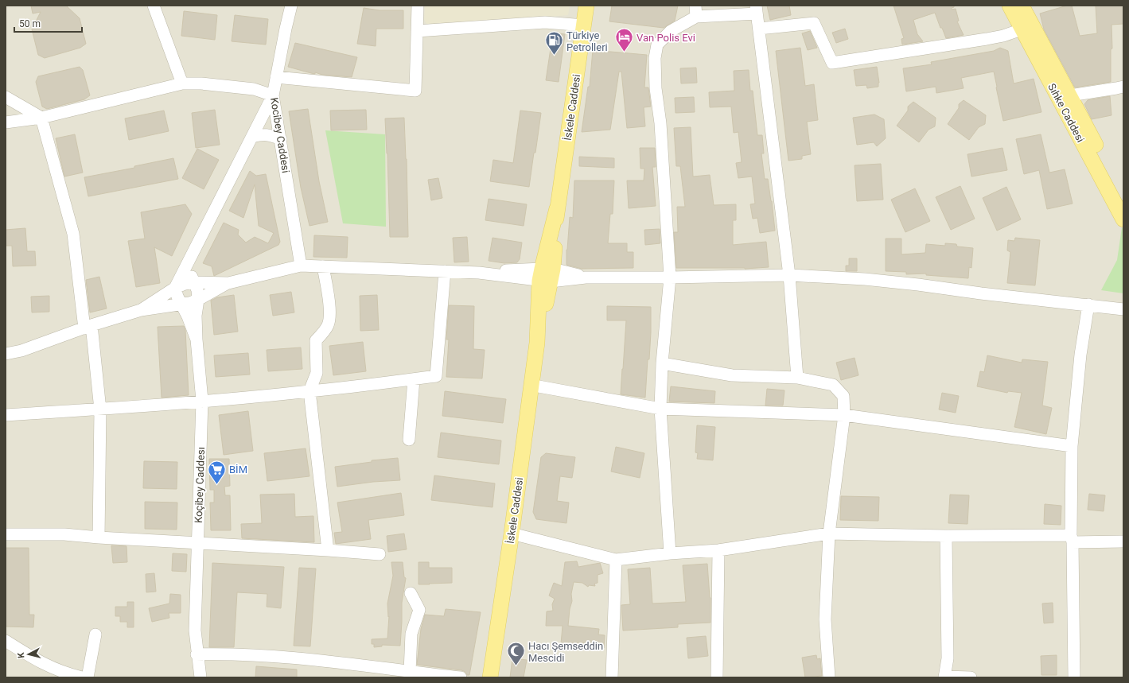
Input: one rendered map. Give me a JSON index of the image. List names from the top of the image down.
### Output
{
  "streets": {
    "main road": ["İskele Caddesi", "Sıhke Caddesi"],
    "street": ["Kocibey Caddesi", "Koçibey Caddesı"]
  },
  "places": {
    "hotel": ["Van Polis Evi"],
    "fuel station": ["Türkiye Petrolleri"],
    "supermarket": ["BİM"],
    "mosque": ["Hacı Şemseddin Mescidi"]
  },
  "scale_bar": "50 m",
  "north": "left"
}
